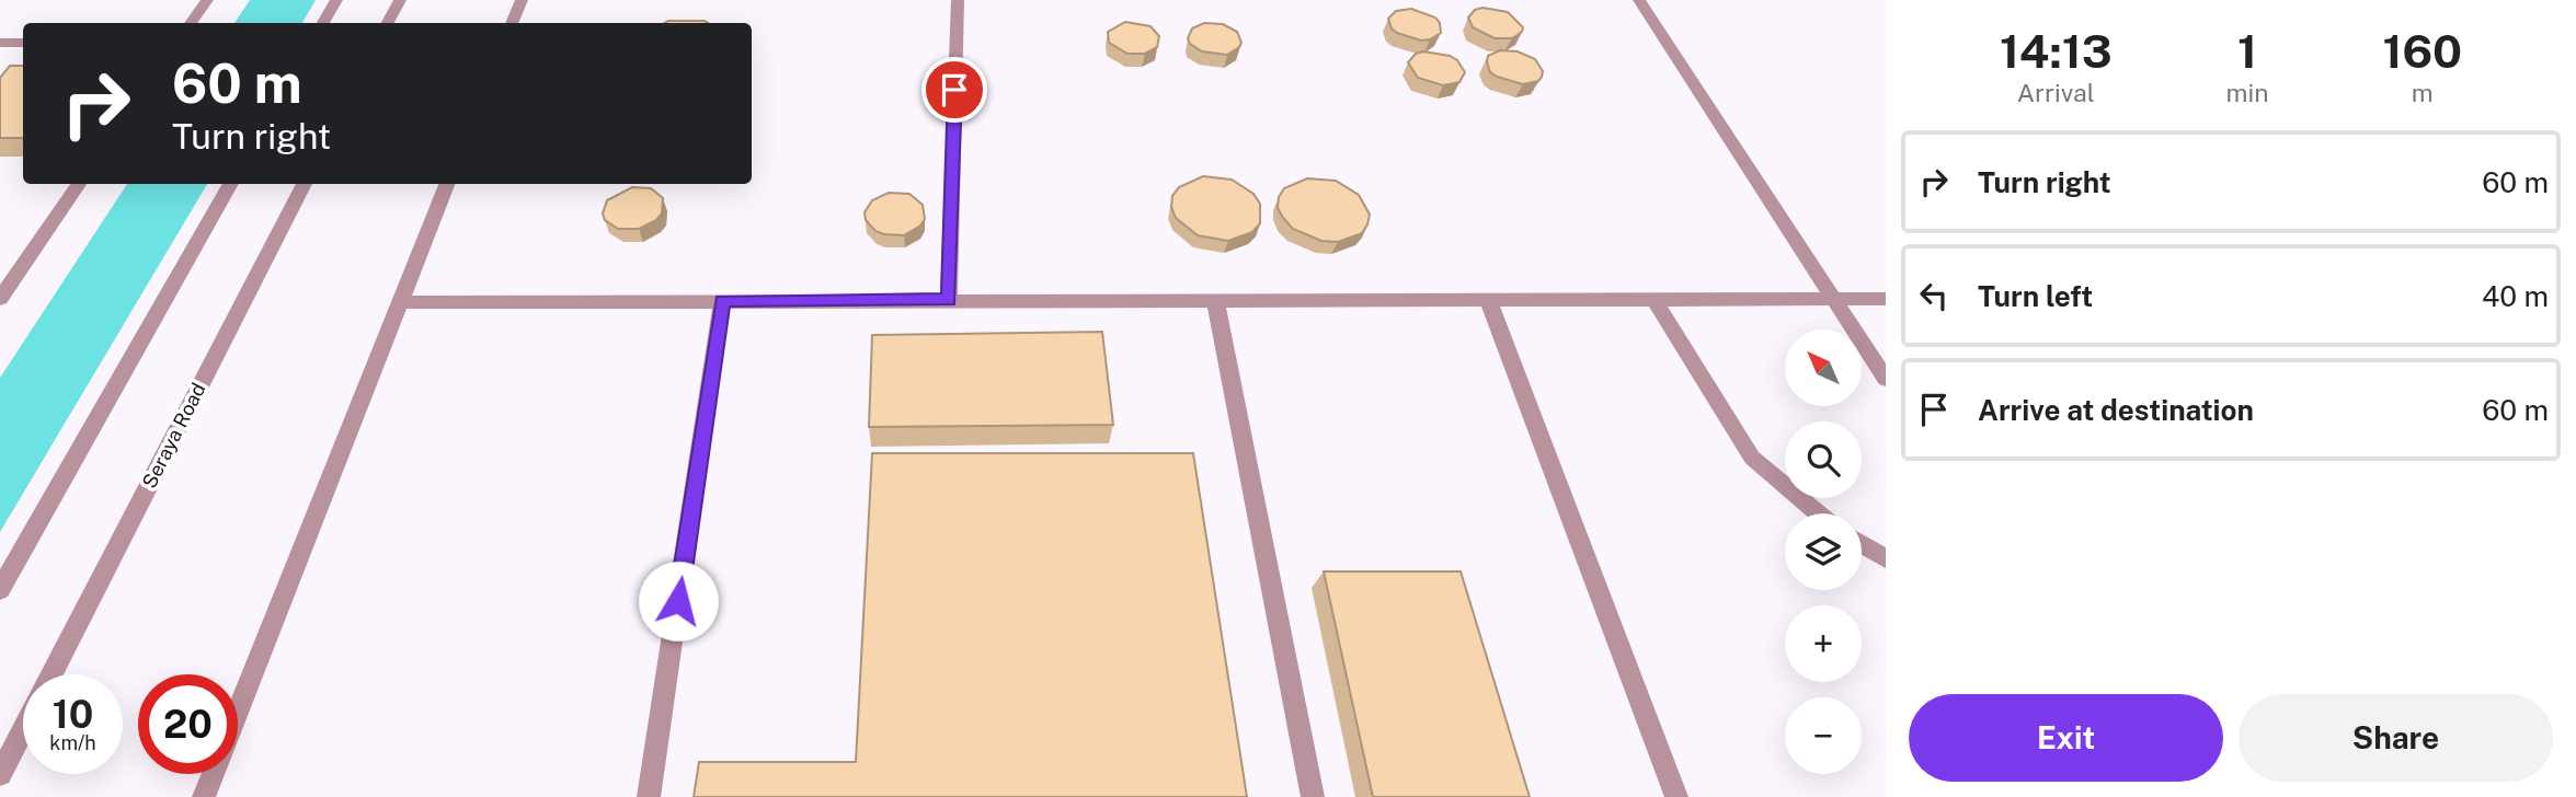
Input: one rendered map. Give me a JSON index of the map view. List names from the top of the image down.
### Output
{
  "streets": {
    "street": ["Seraya Road"]
  },
  "north": "top left",
  "page": {
    "eta": [
      "14:13",
      "Arrival",
      "1",
      "min",
      "160",
      "m"
    ],
    "turn": ["60 m", "Turn right"],
    "list": [
      {
        "name": "Turn right",
        "value": "60 m"
      },
      {
        "name": "Turn left",
        "value": "40 m"
      },
      {
        "name": "Arrive at destination",
        "value": "60 m"
      }
    ],
    "map_buttons": ["+", "−"],
    "speed": "10 km/h",
    "limit": "20",
    "buttons": ["Exit", "Share"]
  }
}
